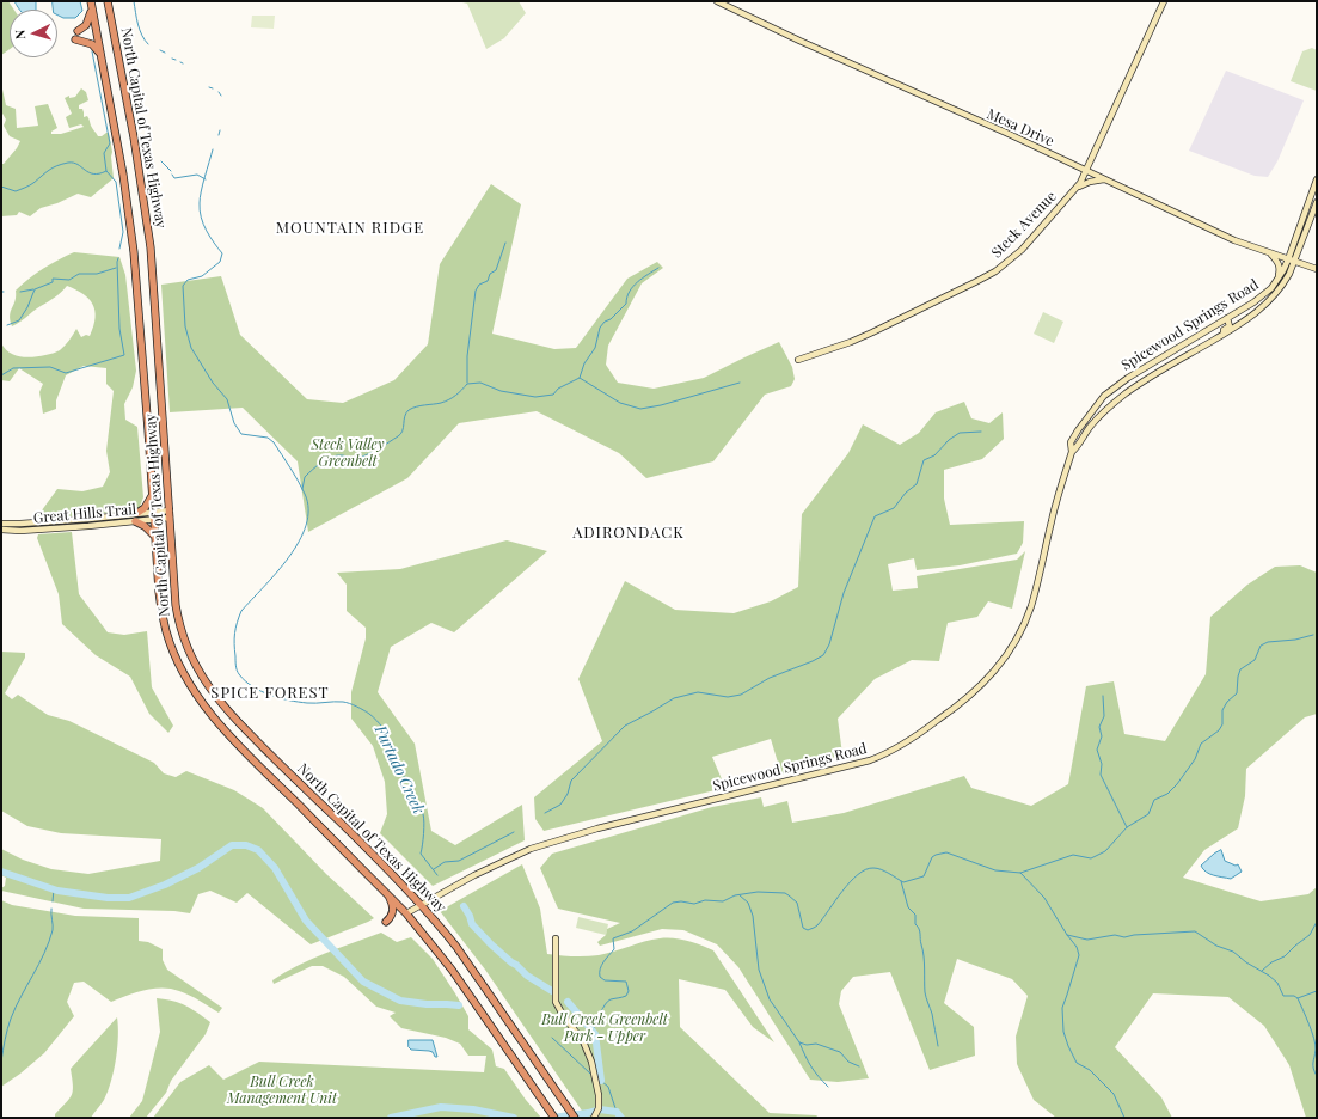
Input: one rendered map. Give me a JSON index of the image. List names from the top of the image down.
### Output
{
  "streets": {
    "highway": ["North Capital of Texas Highway"],
    "street": [
      "Mesa Drive",
      "Steck Avenue",
      "Spicewood Springs Road",
      "Great Hills Trail"
    ]
  },
  "crossings": [
    ["North Capital of Texas Highway", "Spicewood Springs Road"],
    ["North Capital of Texas Highway", "Great Hills Trail"],
    ["Mesa Drive", "Steck Avenue"],
    ["Mesa Drive", "Spicewood Springs Road"]
  ],
  "districts": ["MOUNTAIN RIDGE", "ADIRONDACK", "SPICE FOREST"],
  "water": ["Furtado Creek"],
  "parks": ["Steck Valley Greenbelt", "Bull Creek Greenbelt Park - Upper", "Bull Creek Management Unit"],
  "north": "left"
}
